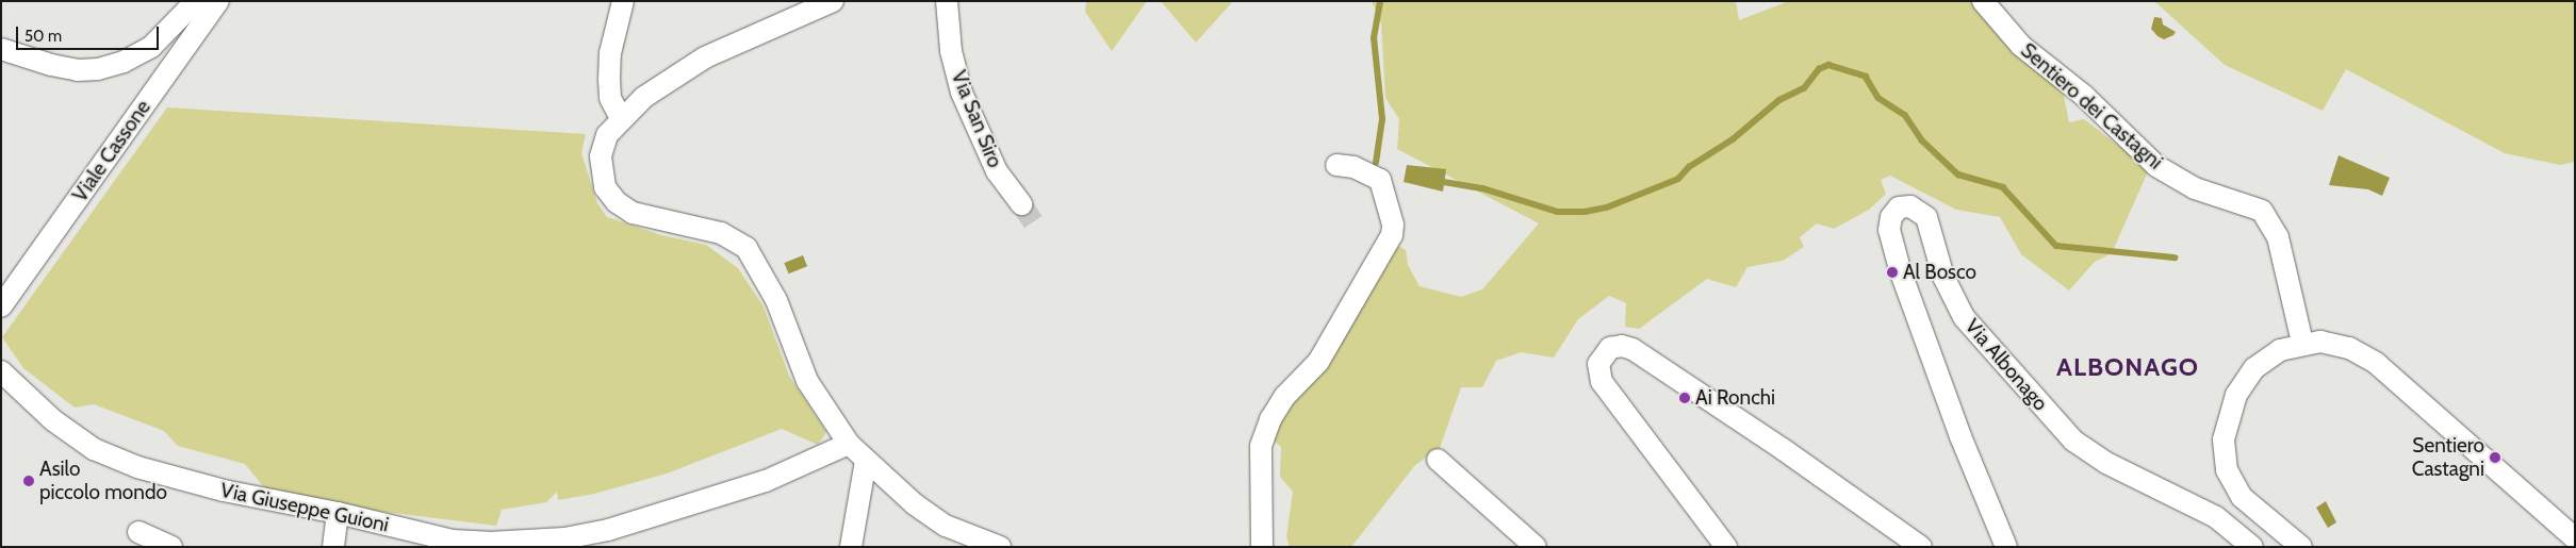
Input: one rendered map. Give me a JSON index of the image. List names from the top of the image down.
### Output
{
  "streets": {
    "street": [
      "Sentiero dei Castagni",
      "Via San Siro",
      "Viale Cassone",
      "Via Albonago",
      "Via Giuseppe Guioni"
    ]
  },
  "districts": ["ALBONAGO"],
  "places": [
    "Al Bosco",
    "Ai Ronchi",
    "Sentiero Castagni",
    "Asilo piccolo mondo"
  ],
  "scale_bar": "50 m"
}
